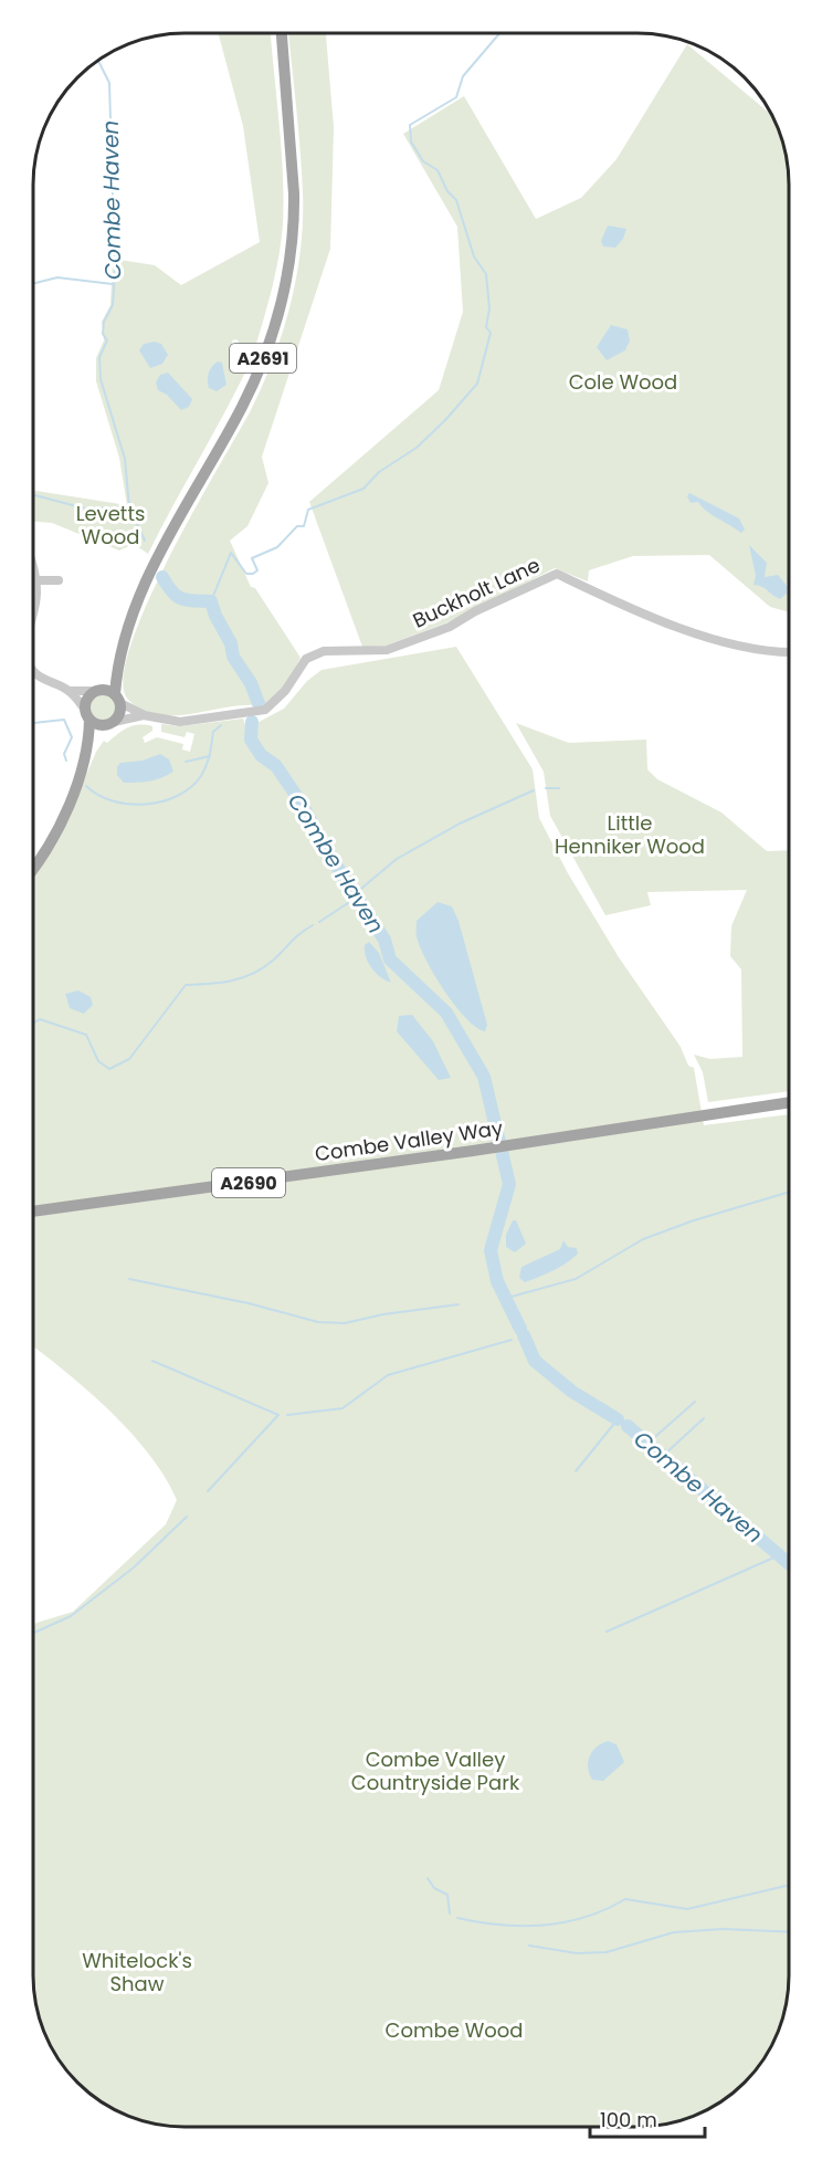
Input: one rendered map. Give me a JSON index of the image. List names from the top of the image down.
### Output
{
  "streets": {
    "main road": ["A2691", "Combe Valley Way", "A2690"],
    "street": ["Buckholt Lane"]
  },
  "crossings": [
    ["A2691", "Buckholt Lane"]
  ],
  "water": ["Combe Haven"],
  "parks": [
    "Cole Wood",
    "Levetts Wood",
    "Little Henniker Wood",
    "Combe Valley Countryside Park",
    "Whitelock's Shaw",
    "Combe Wood"
  ],
  "scale_bar": "100 m"
}
